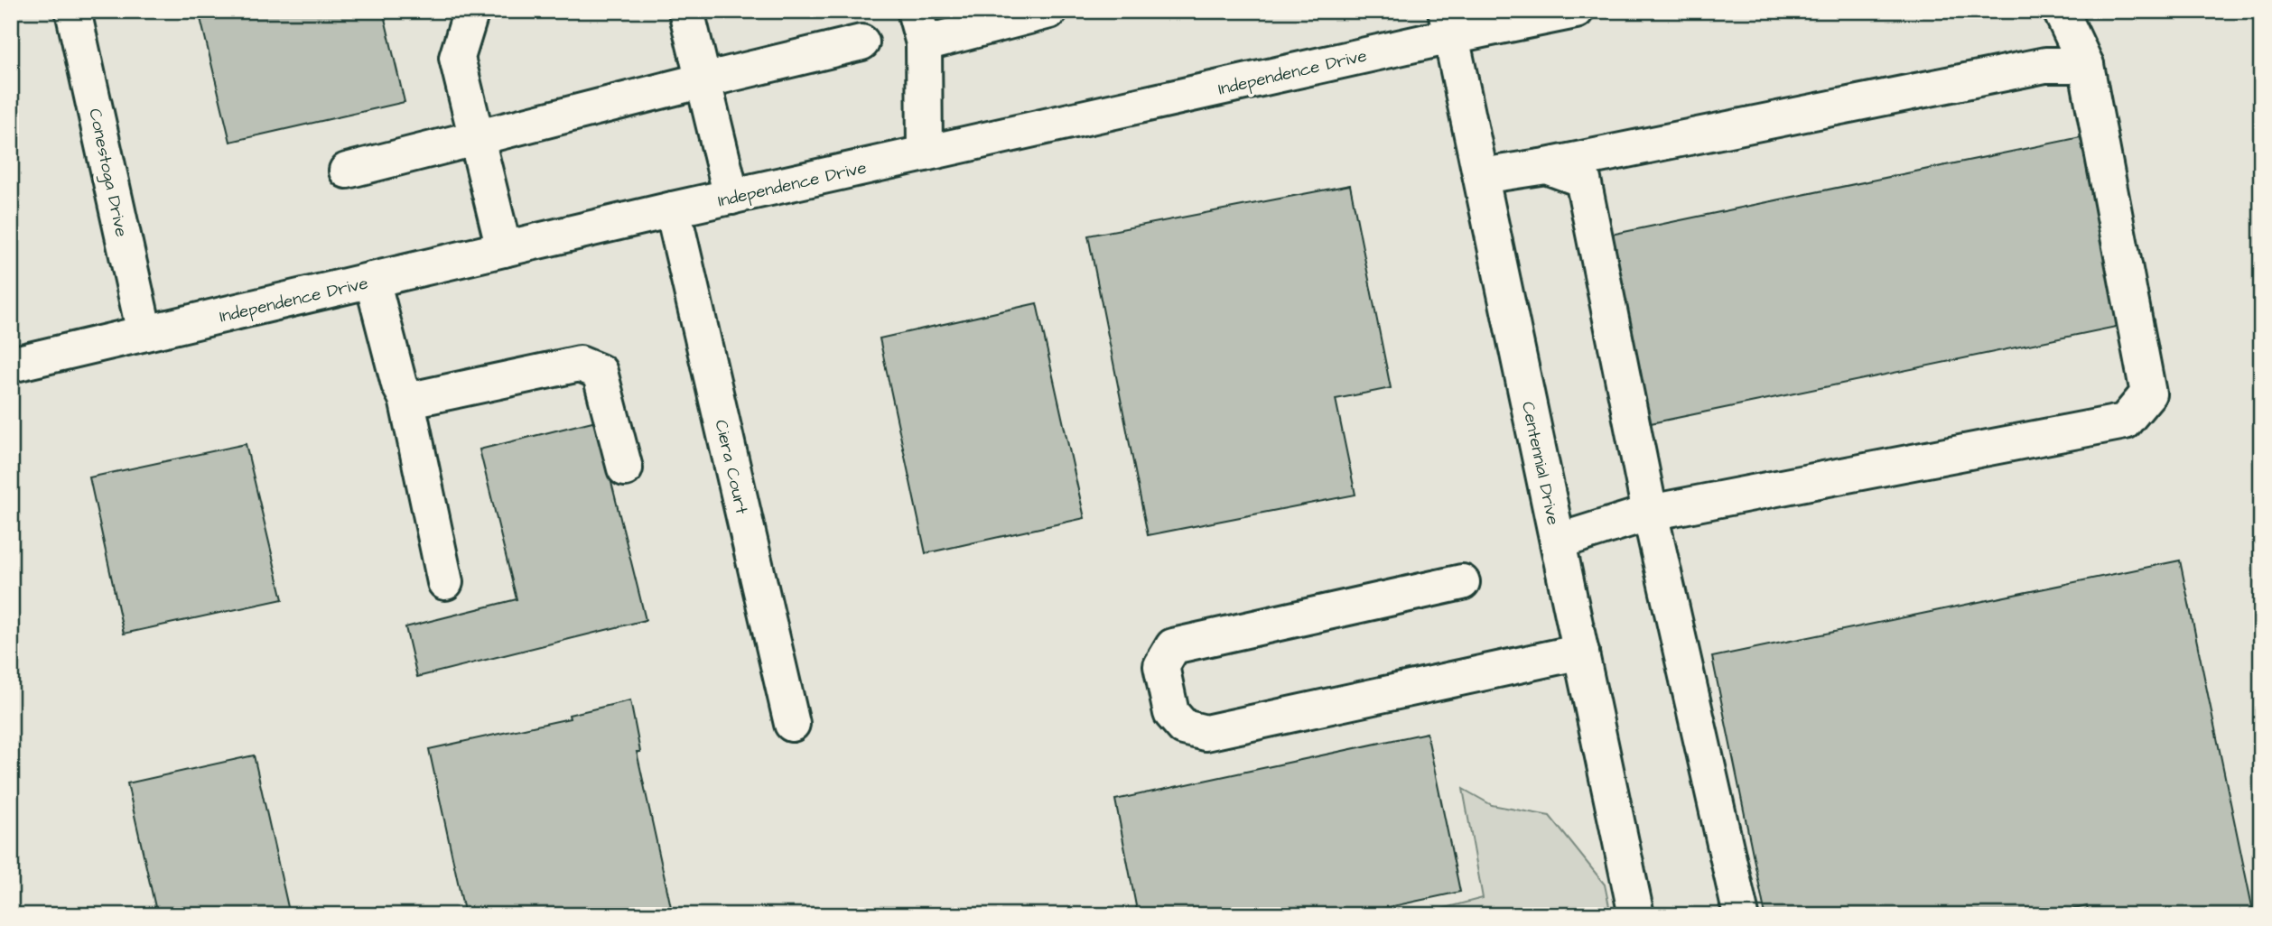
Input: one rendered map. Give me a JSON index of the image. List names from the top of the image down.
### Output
{
  "streets": {
    "street": [
      "Independence Drive",
      "Conestoga Drive",
      "Centennial Drive",
      "Ciera Court"
    ]
  },
  "crossings": [
    ["Independence Drive", "Conestoga Drive"],
    ["Independence Drive", "Centennial Drive"],
    ["Independence Drive", "Ciera Court"]
  ]
}
